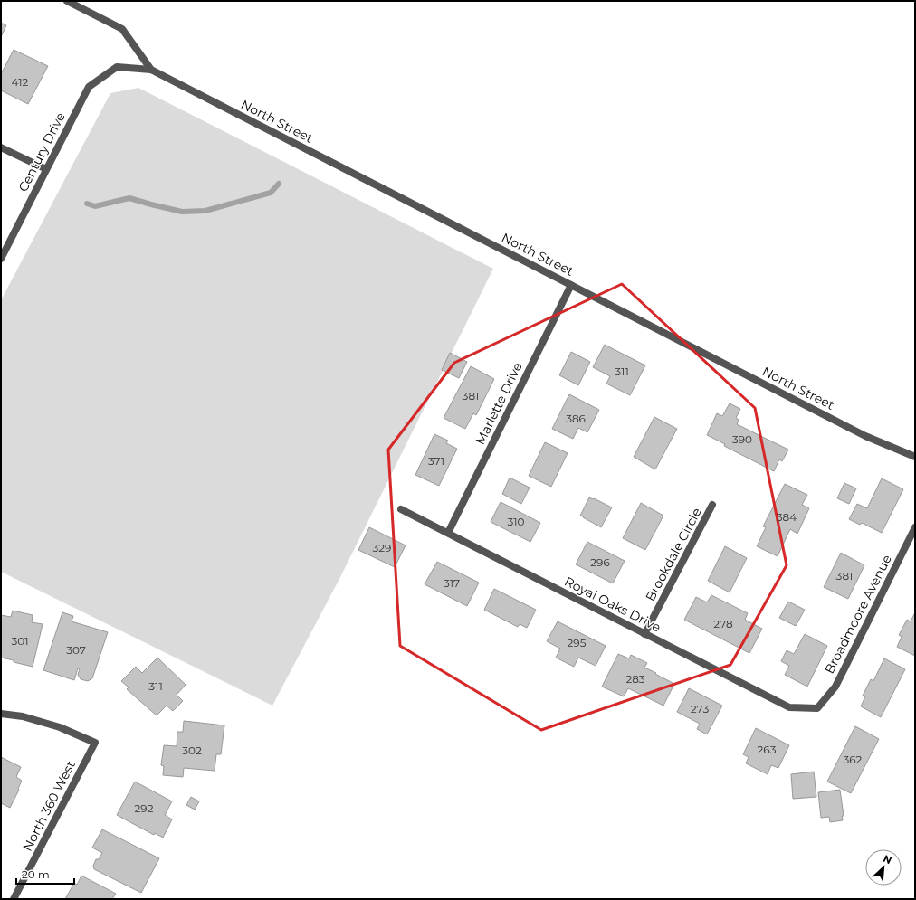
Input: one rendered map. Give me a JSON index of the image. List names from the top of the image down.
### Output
{
  "streets": {
    "street": [
      "North Street",
      "Century Drive",
      "Marlette Drive",
      "Brookdale Circle",
      "Royal Oaks Drive",
      "Broadmoore Avenue",
      "North 360 West"
    ]
  },
  "crossings": [
    ["North Street", "Century Drive"],
    ["North Street", "Marlette Drive"],
    ["Marlette Drive", "Royal Oaks Drive"],
    ["Brookdale Circle", "Royal Oaks Drive"],
    ["Royal Oaks Drive", "Broadmoore Avenue"]
  ],
  "house_numbers": [
    "412",
    "311",
    "381",
    "386",
    "390",
    "371",
    "384",
    "310",
    "329",
    "296",
    "381",
    "317",
    "278",
    "301",
    "295",
    "307",
    "283",
    "311",
    "273",
    "263",
    "302",
    "362",
    "292"
  ],
  "scale_bar": "20 m",
  "north": "top right"
}
